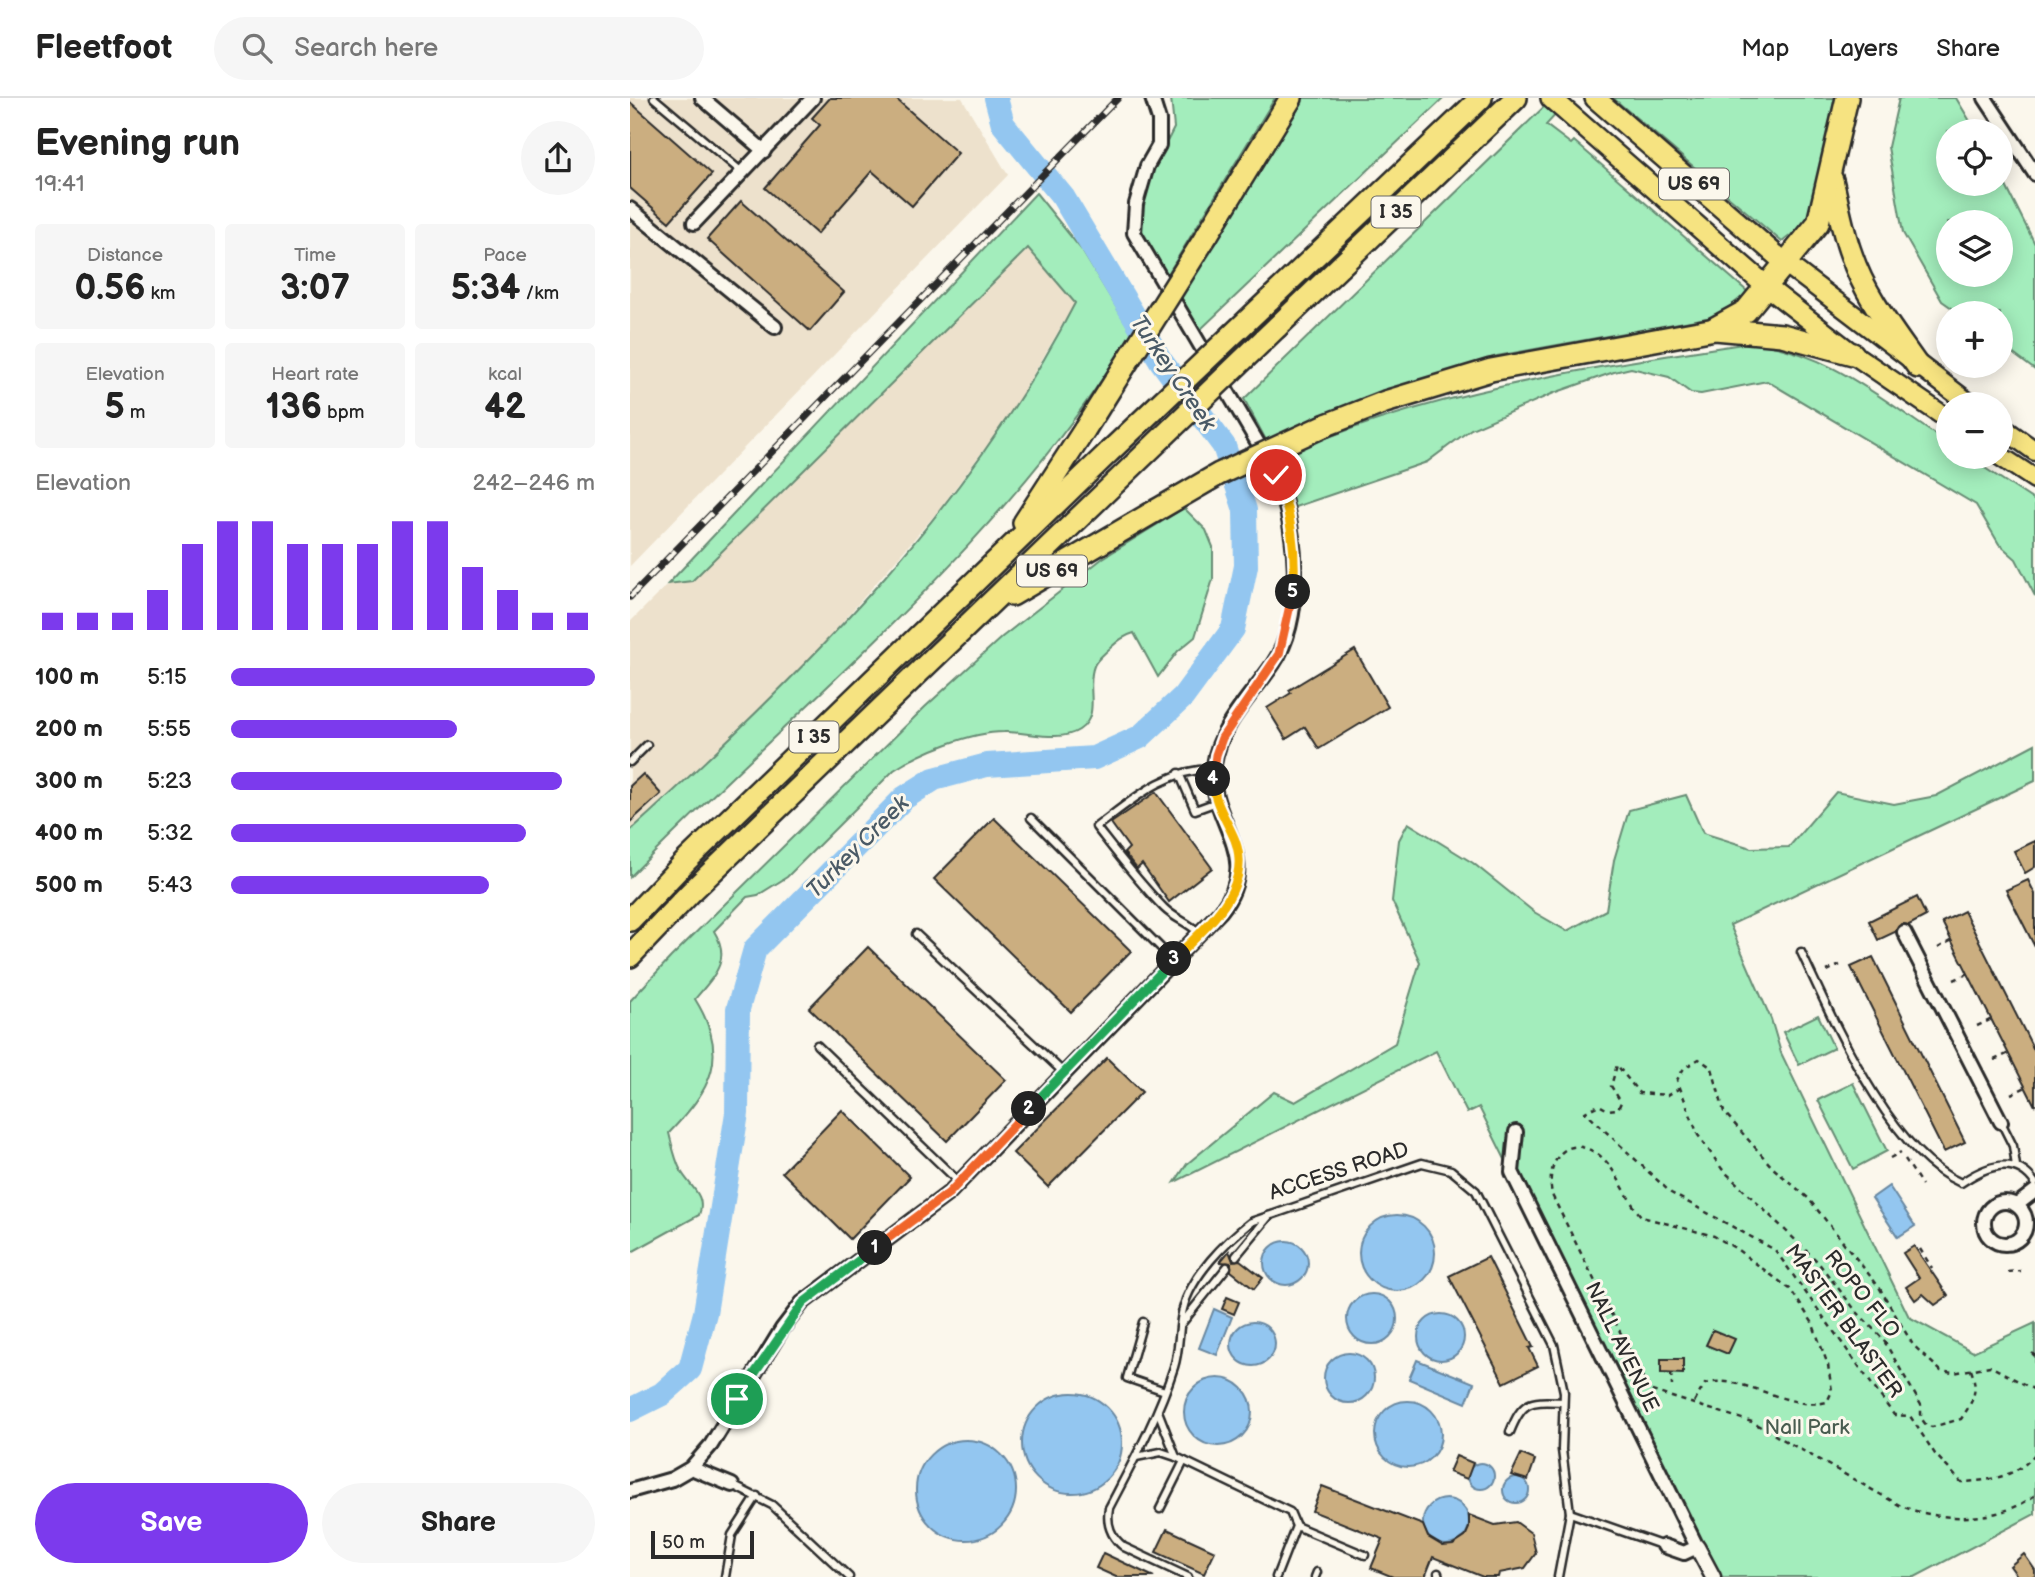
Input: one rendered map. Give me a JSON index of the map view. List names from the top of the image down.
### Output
{
  "streets": {
    "highway": ["US 69", "I 35"],
    "street": ["NALL AVENUE"],
    "lane": ["ACCESS ROAD"],
    "path": ["ROPO FLO", "MASTER BLASTER"]
  },
  "crossings": [
    ["US 69", "I 35"],
    ["ROPO FLO", "MASTER BLASTER"]
  ],
  "water": ["Turkey Creek"],
  "parks": ["Nall Park"],
  "scale_bar": "50 m",
  "page": {
    "header": "Fleetfoot",
    "search": "Search here",
    "nav": ["Map", "Layers", "Share"],
    "heading": ["Evening run", "19:41"],
    "map_buttons": ["+", "−"],
    "stats": [
      ["Distance", "0.56 km"],
      ["Time", "3:07"],
      ["Pace", "5:34 /km"],
      ["Elevation", "5 m"],
      ["Heart rate", "136 bpm"],
      ["kcal", "42"]
    ],
    "chart": ["Elevation", "242–246 m"],
    "pins": [
      "5",
      "4",
      "3",
      "2",
      "1"
    ],
    "list": [
      {
        "name": "100 m",
        "note": "5:15"
      },
      {
        "name": "200 m",
        "note": "5:55"
      },
      {
        "name": "300 m",
        "note": "5:23"
      },
      {
        "name": "400 m",
        "note": "5:32"
      },
      {
        "name": "500 m",
        "note": "5:43"
      }
    ],
    "buttons": ["Save", "Share"],
    "scale": "50 m"
  }
}
